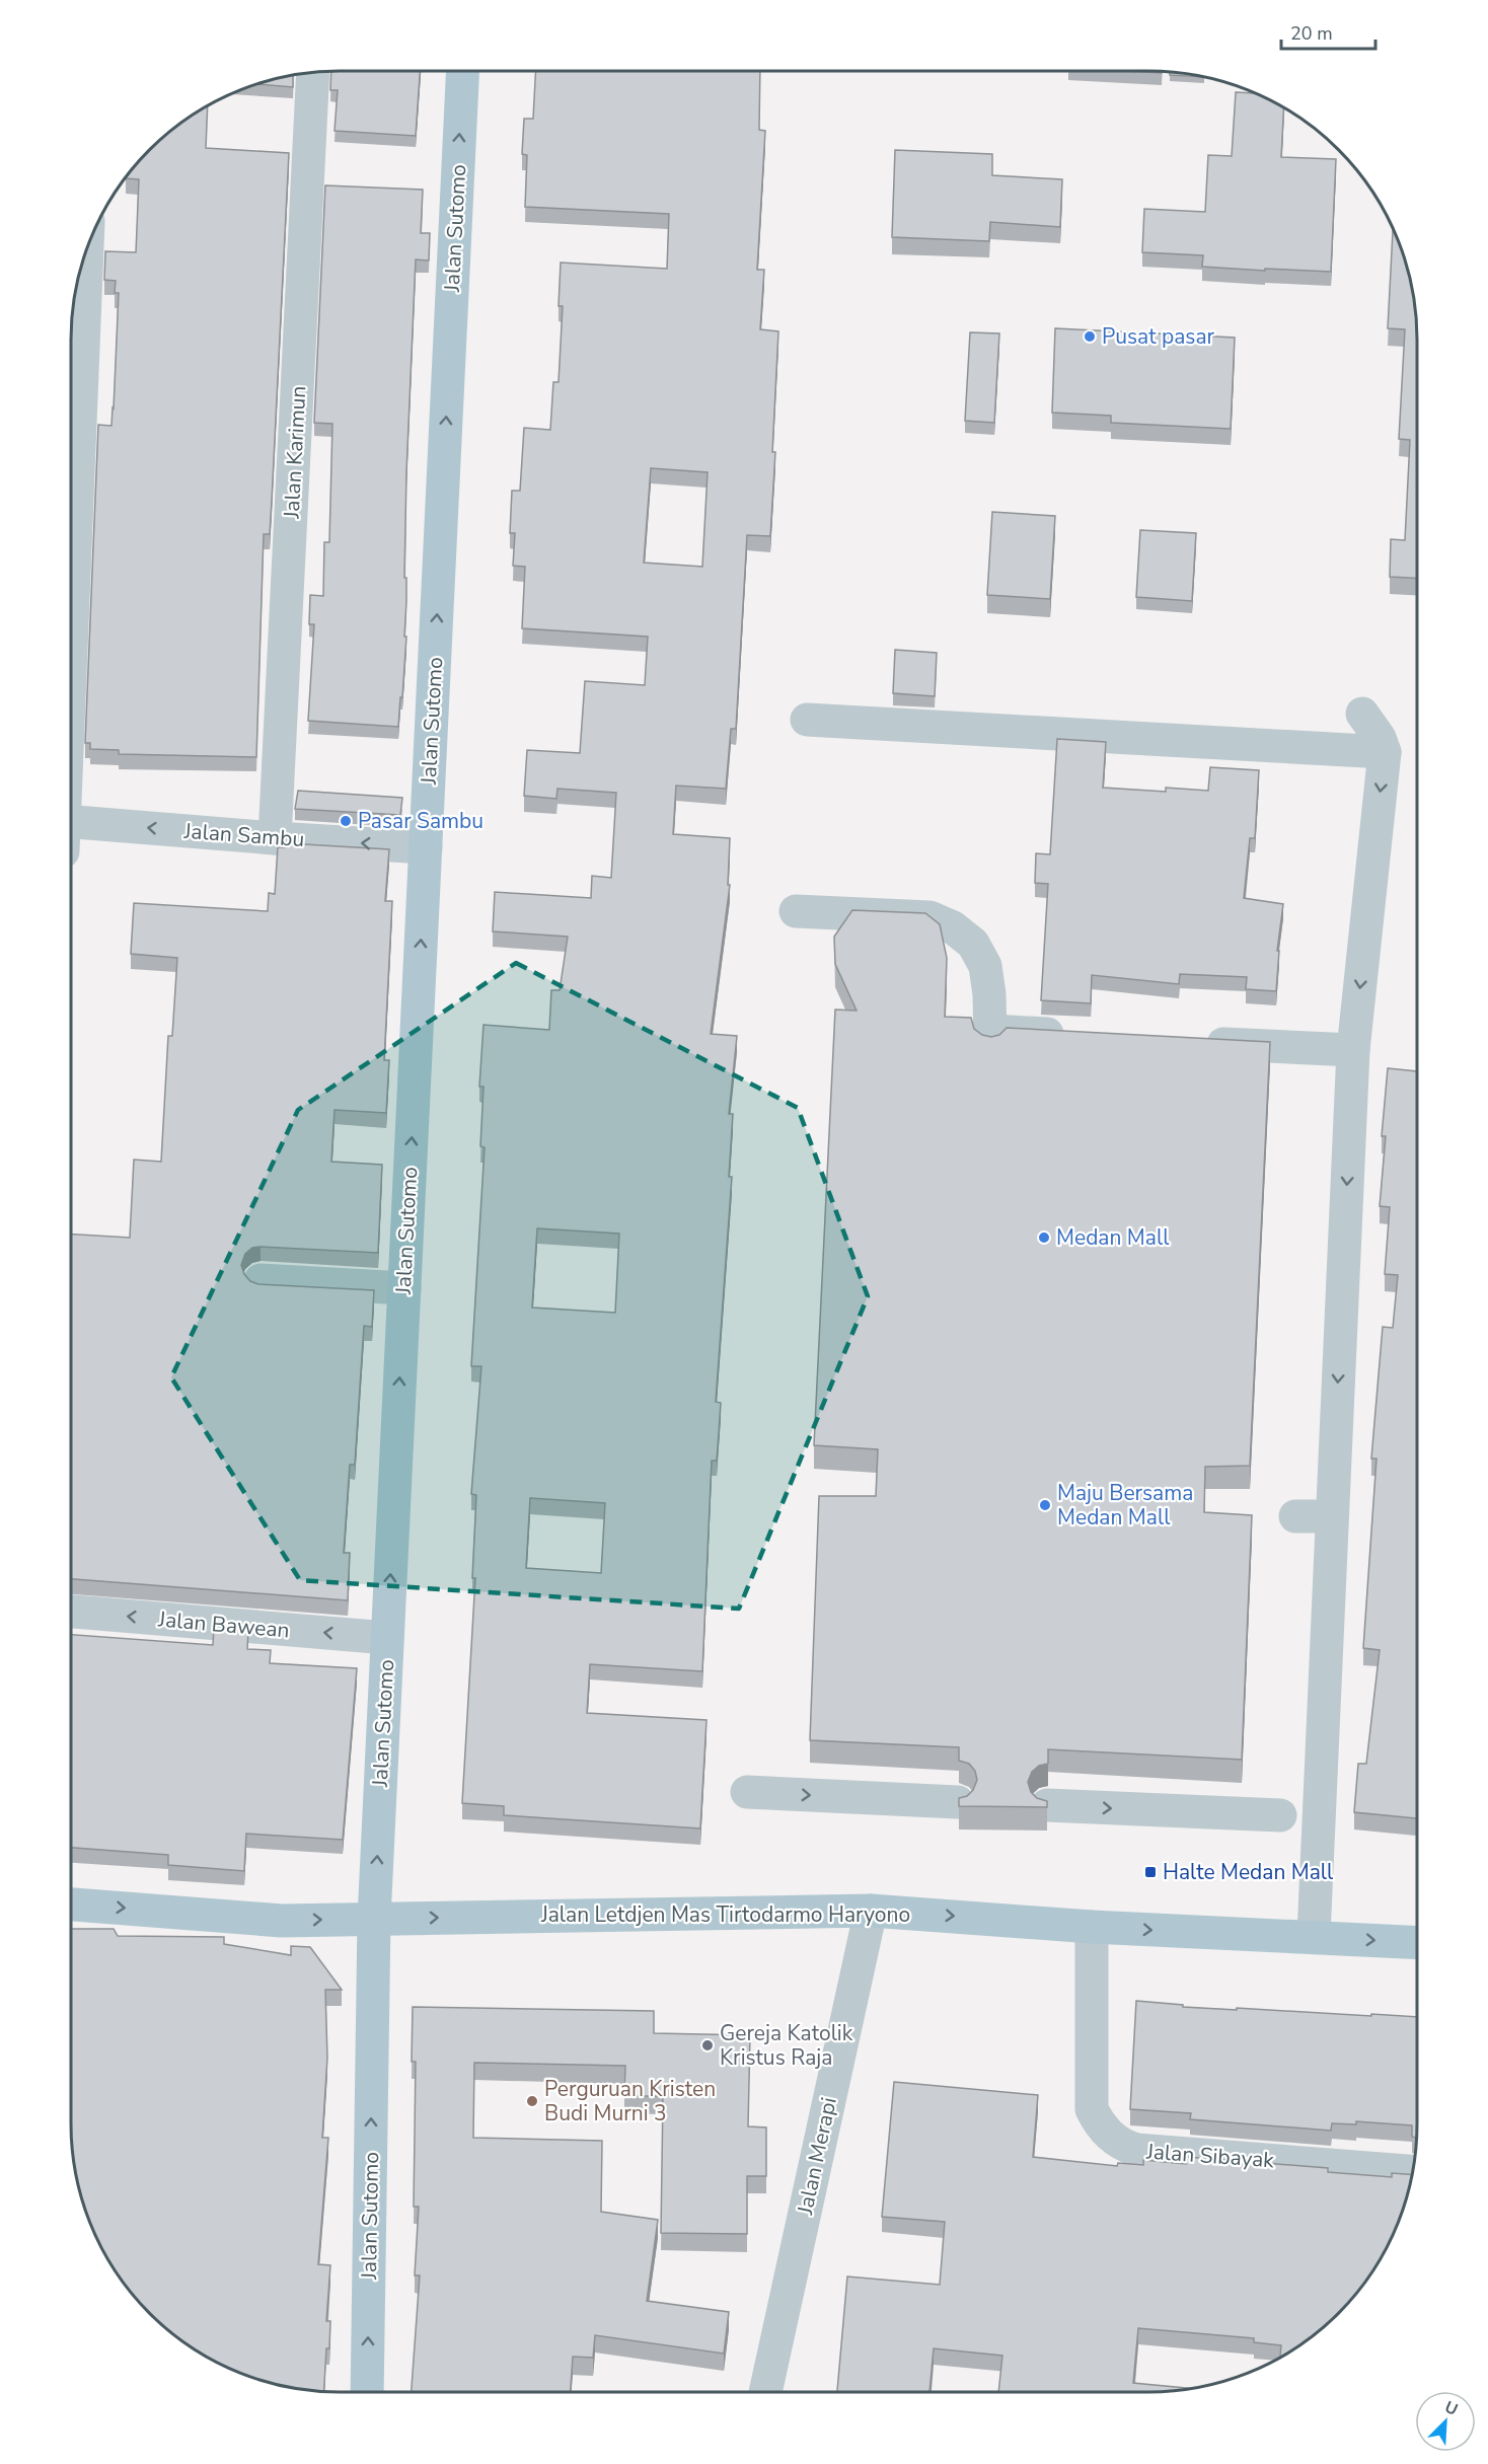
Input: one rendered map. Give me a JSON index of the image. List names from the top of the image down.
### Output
{
  "streets": {
    "main road": ["Jalan Sutomo", "Jalan Letdjen Mas Tirtodarmo Haryono"],
    "street": [
      "Jalan Karimun",
      "Jalan Sambu",
      "Jalan Bawean",
      "Jalan Merapi",
      "Jalan Sibayak"
    ]
  },
  "crossings": [
    ["Jalan Sutomo", "Jalan Sambu"],
    ["Jalan Sutomo", "Jalan Bawean"],
    ["Jalan Sutomo", "Jalan Letdjen Mas Tirtodarmo Haryono"],
    ["Jalan Karimun", "Jalan Sambu"],
    ["Jalan Letdjen Mas Tirtodarmo Haryono", "Jalan Merapi"],
    ["Jalan Letdjen Mas Tirtodarmo Haryono", "Jalan Sibayak"]
  ],
  "one_way": [
    "Jalan Sutomo",
    "Jalan Sambu",
    "Jalan Bawean",
    "Jalan Letdjen Mas Tirtodarmo Haryono"
  ],
  "places": {
    "other": [
      "Pusat pasar",
      "Pasar Sambu",
      "Medan Mall",
      "Maju Bersama Medan Mall",
      "Gereja Katolik Kristus Raja",
      "Perguruan Kristen Budi Murni 3"
    ],
    "transit": ["Halte Medan Mall"]
  },
  "scale_bar": "20 m",
  "north": "top right"
}
